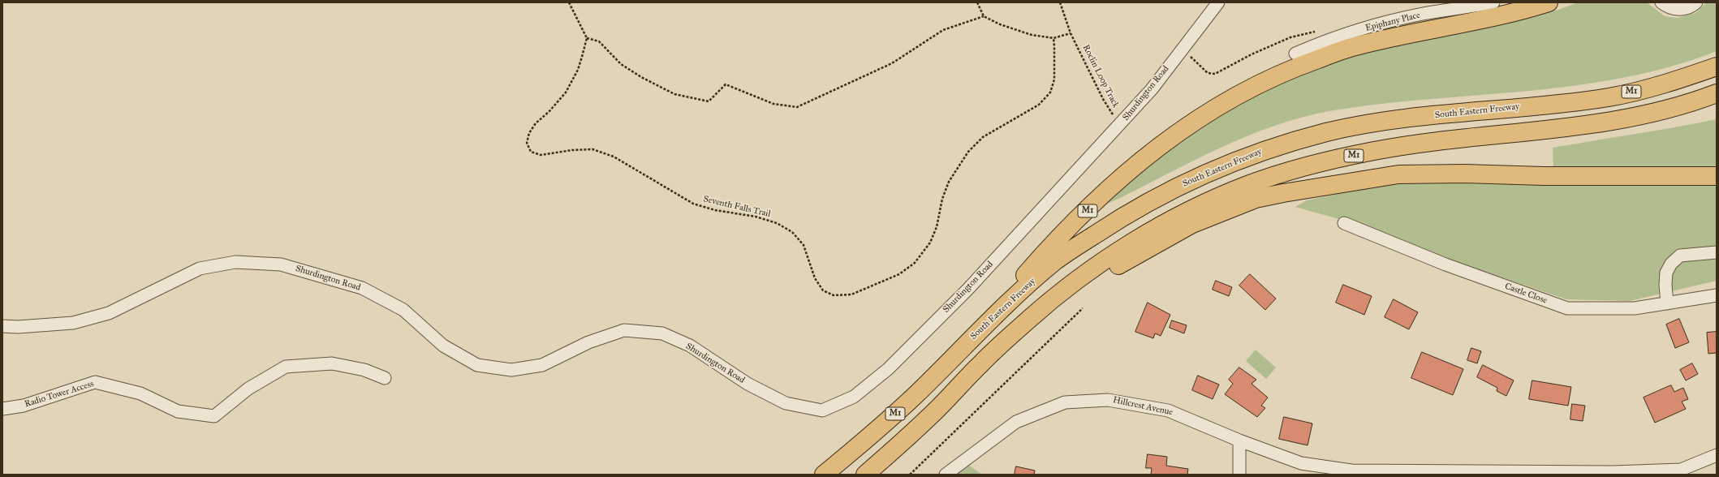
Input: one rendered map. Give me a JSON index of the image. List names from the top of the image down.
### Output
{
  "streets": {
    "highway": ["M1", "South Eastern Freeway"],
    "street": [
      "Epiphany Place",
      "Shurdington Road",
      "Castle Close",
      "Radio Tower Access",
      "Hillcrest Avenue"
    ],
    "path": ["Roclin Loop Track", "Seventh Falls Trail"]
  },
  "crossings": [
    ["Roclin Loop Track", "Shurdington Road"],
    ["M1", "South Eastern Freeway"]
  ]
}
